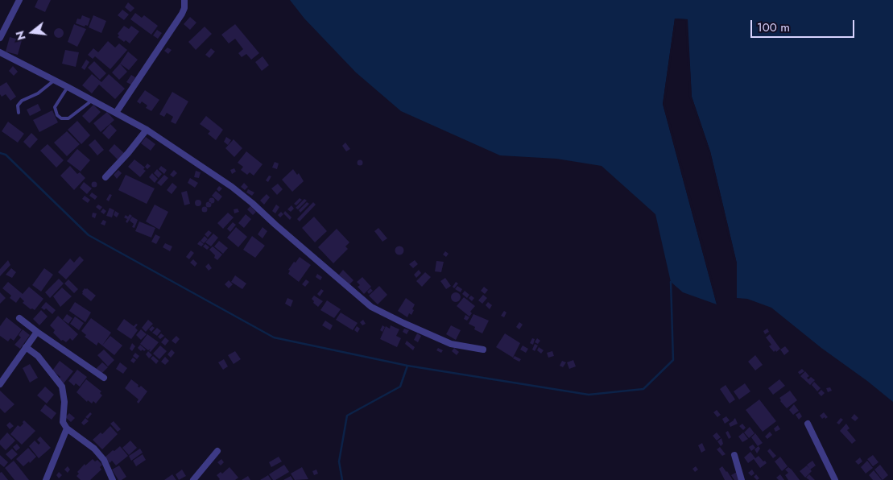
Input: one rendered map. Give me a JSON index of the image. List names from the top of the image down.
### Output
{
  "scale_bar": "100 m",
  "north": "left"
}
